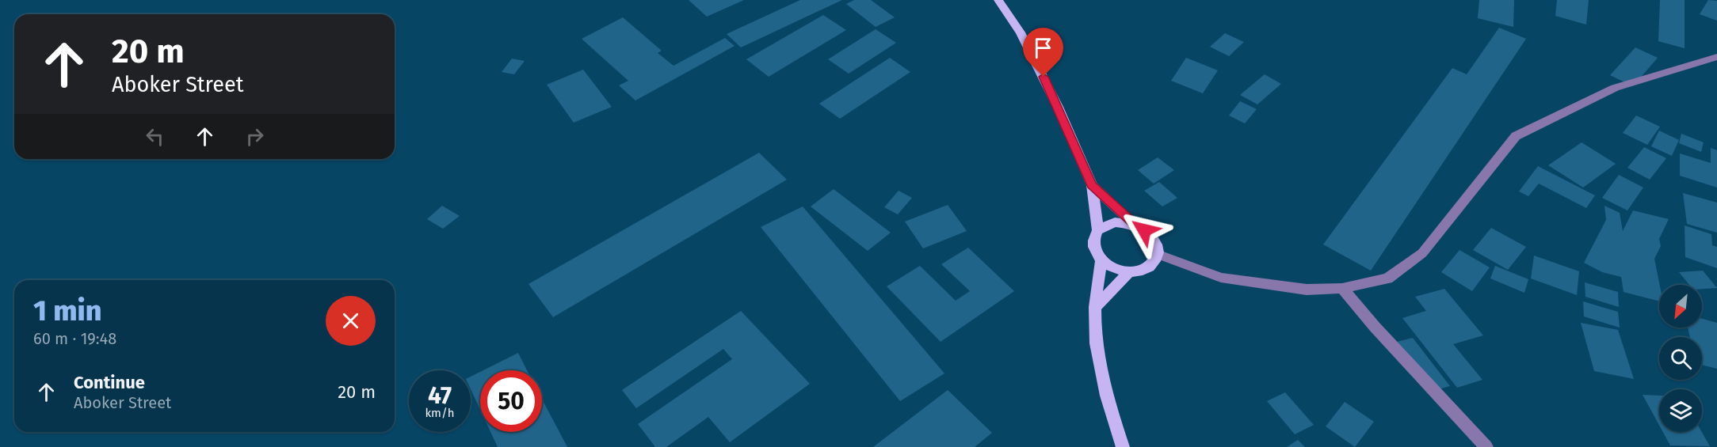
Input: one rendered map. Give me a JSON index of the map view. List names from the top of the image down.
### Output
{
  "north": "bottom left",
  "page": {
    "turn": ["20 m", "Aboker Street"],
    "heading": ["1 min", "60 m · 19:48"],
    "list": [
      {
        "name": "Continue",
        "note": "Aboker Street",
        "value": "20 m"
      }
    ],
    "speed": "47 km/h",
    "limit": "50"
  }
}
